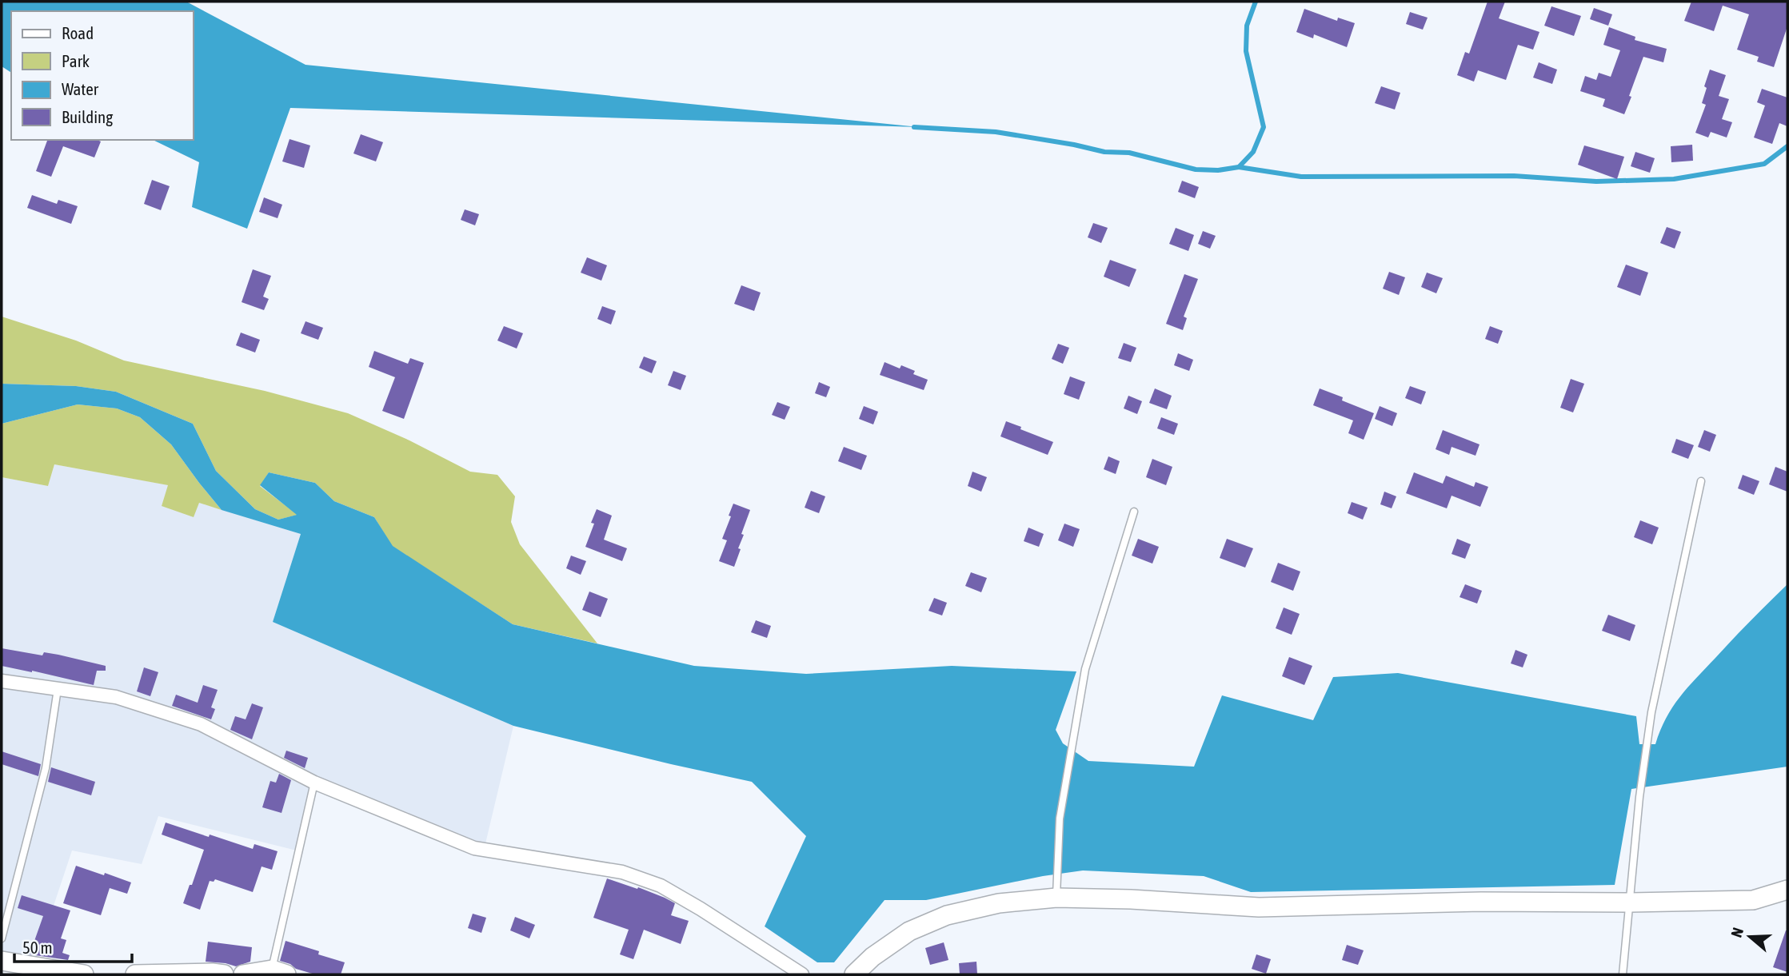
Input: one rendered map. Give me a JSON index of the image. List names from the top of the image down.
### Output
{
  "legend": [
    "Road",
    "Park",
    "Water",
    "Building"
  ],
  "scale_bar": "50 m",
  "north": "left"
}
